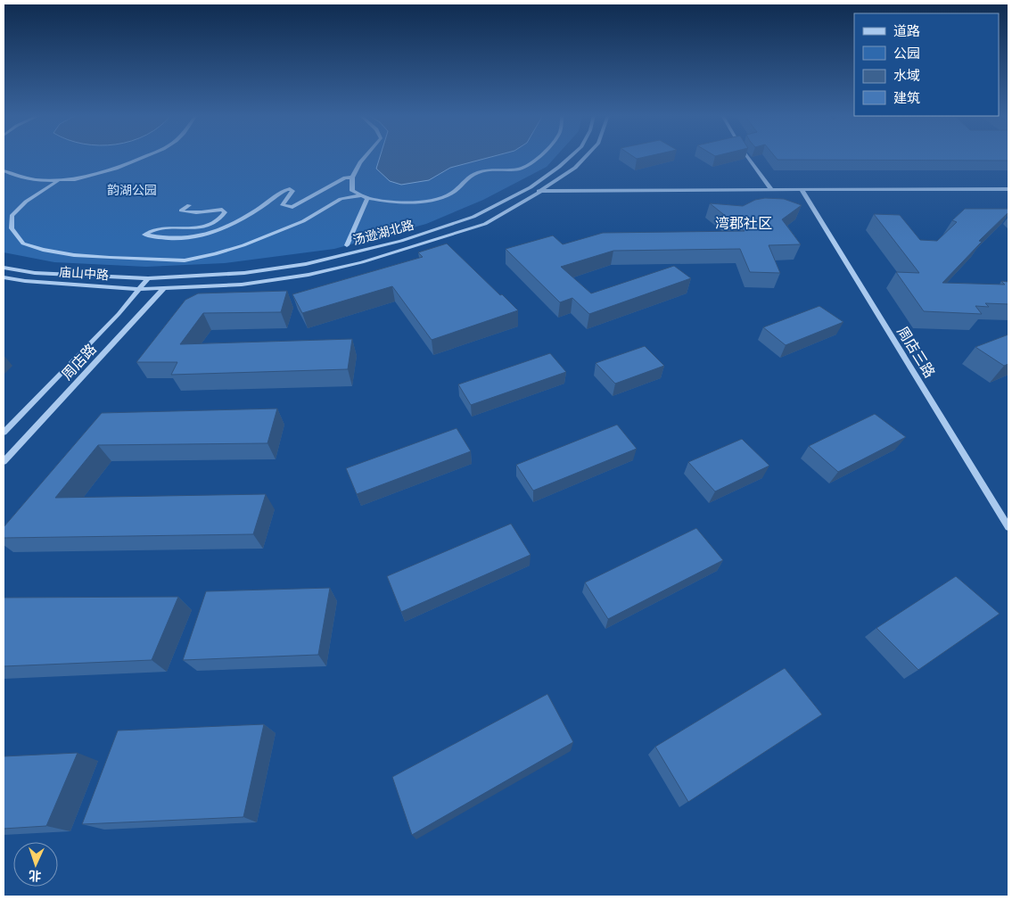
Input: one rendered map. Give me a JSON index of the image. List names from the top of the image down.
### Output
{
  "streets": {
    "street": [
      "汤逊湖北路",
      "庙山中路",
      "周店三路",
      "周店路"
    ]
  },
  "crossings": [
    ["汤逊湖北路", "庙山中路"],
    ["汤逊湖北路", "周店路"],
    ["庙山中路", "周店路"]
  ],
  "districts": ["湾郡社区"],
  "parks": ["韵湖公园"],
  "legend": [
    "道路",
    "公园",
    "水域",
    "建筑"
  ],
  "north": "bottom"
}
